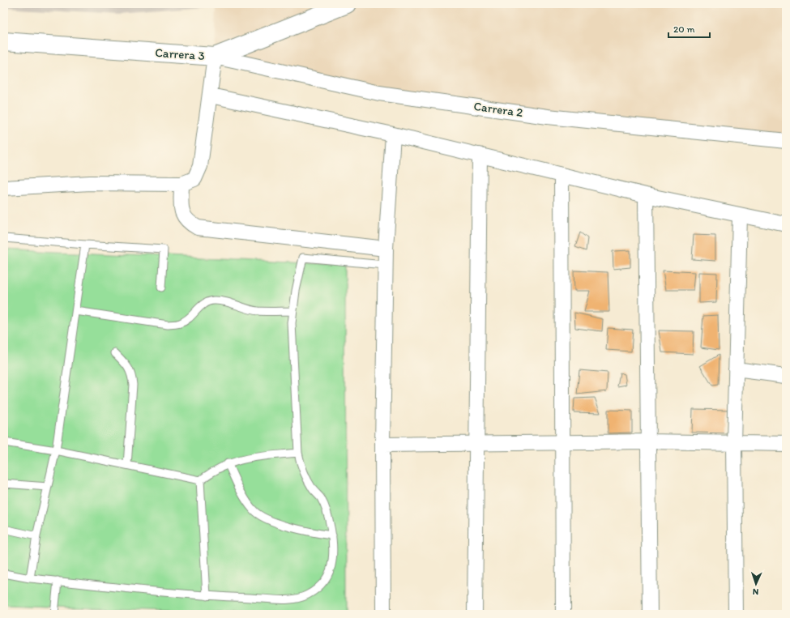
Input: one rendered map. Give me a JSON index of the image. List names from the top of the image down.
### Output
{
  "streets": {
    "street": ["Carrera 3", "Carrera 2"]
  },
  "crossings": [
    ["Carrera 3", "Carrera 2"]
  ],
  "scale_bar": "20 m",
  "north": "bottom"
}
